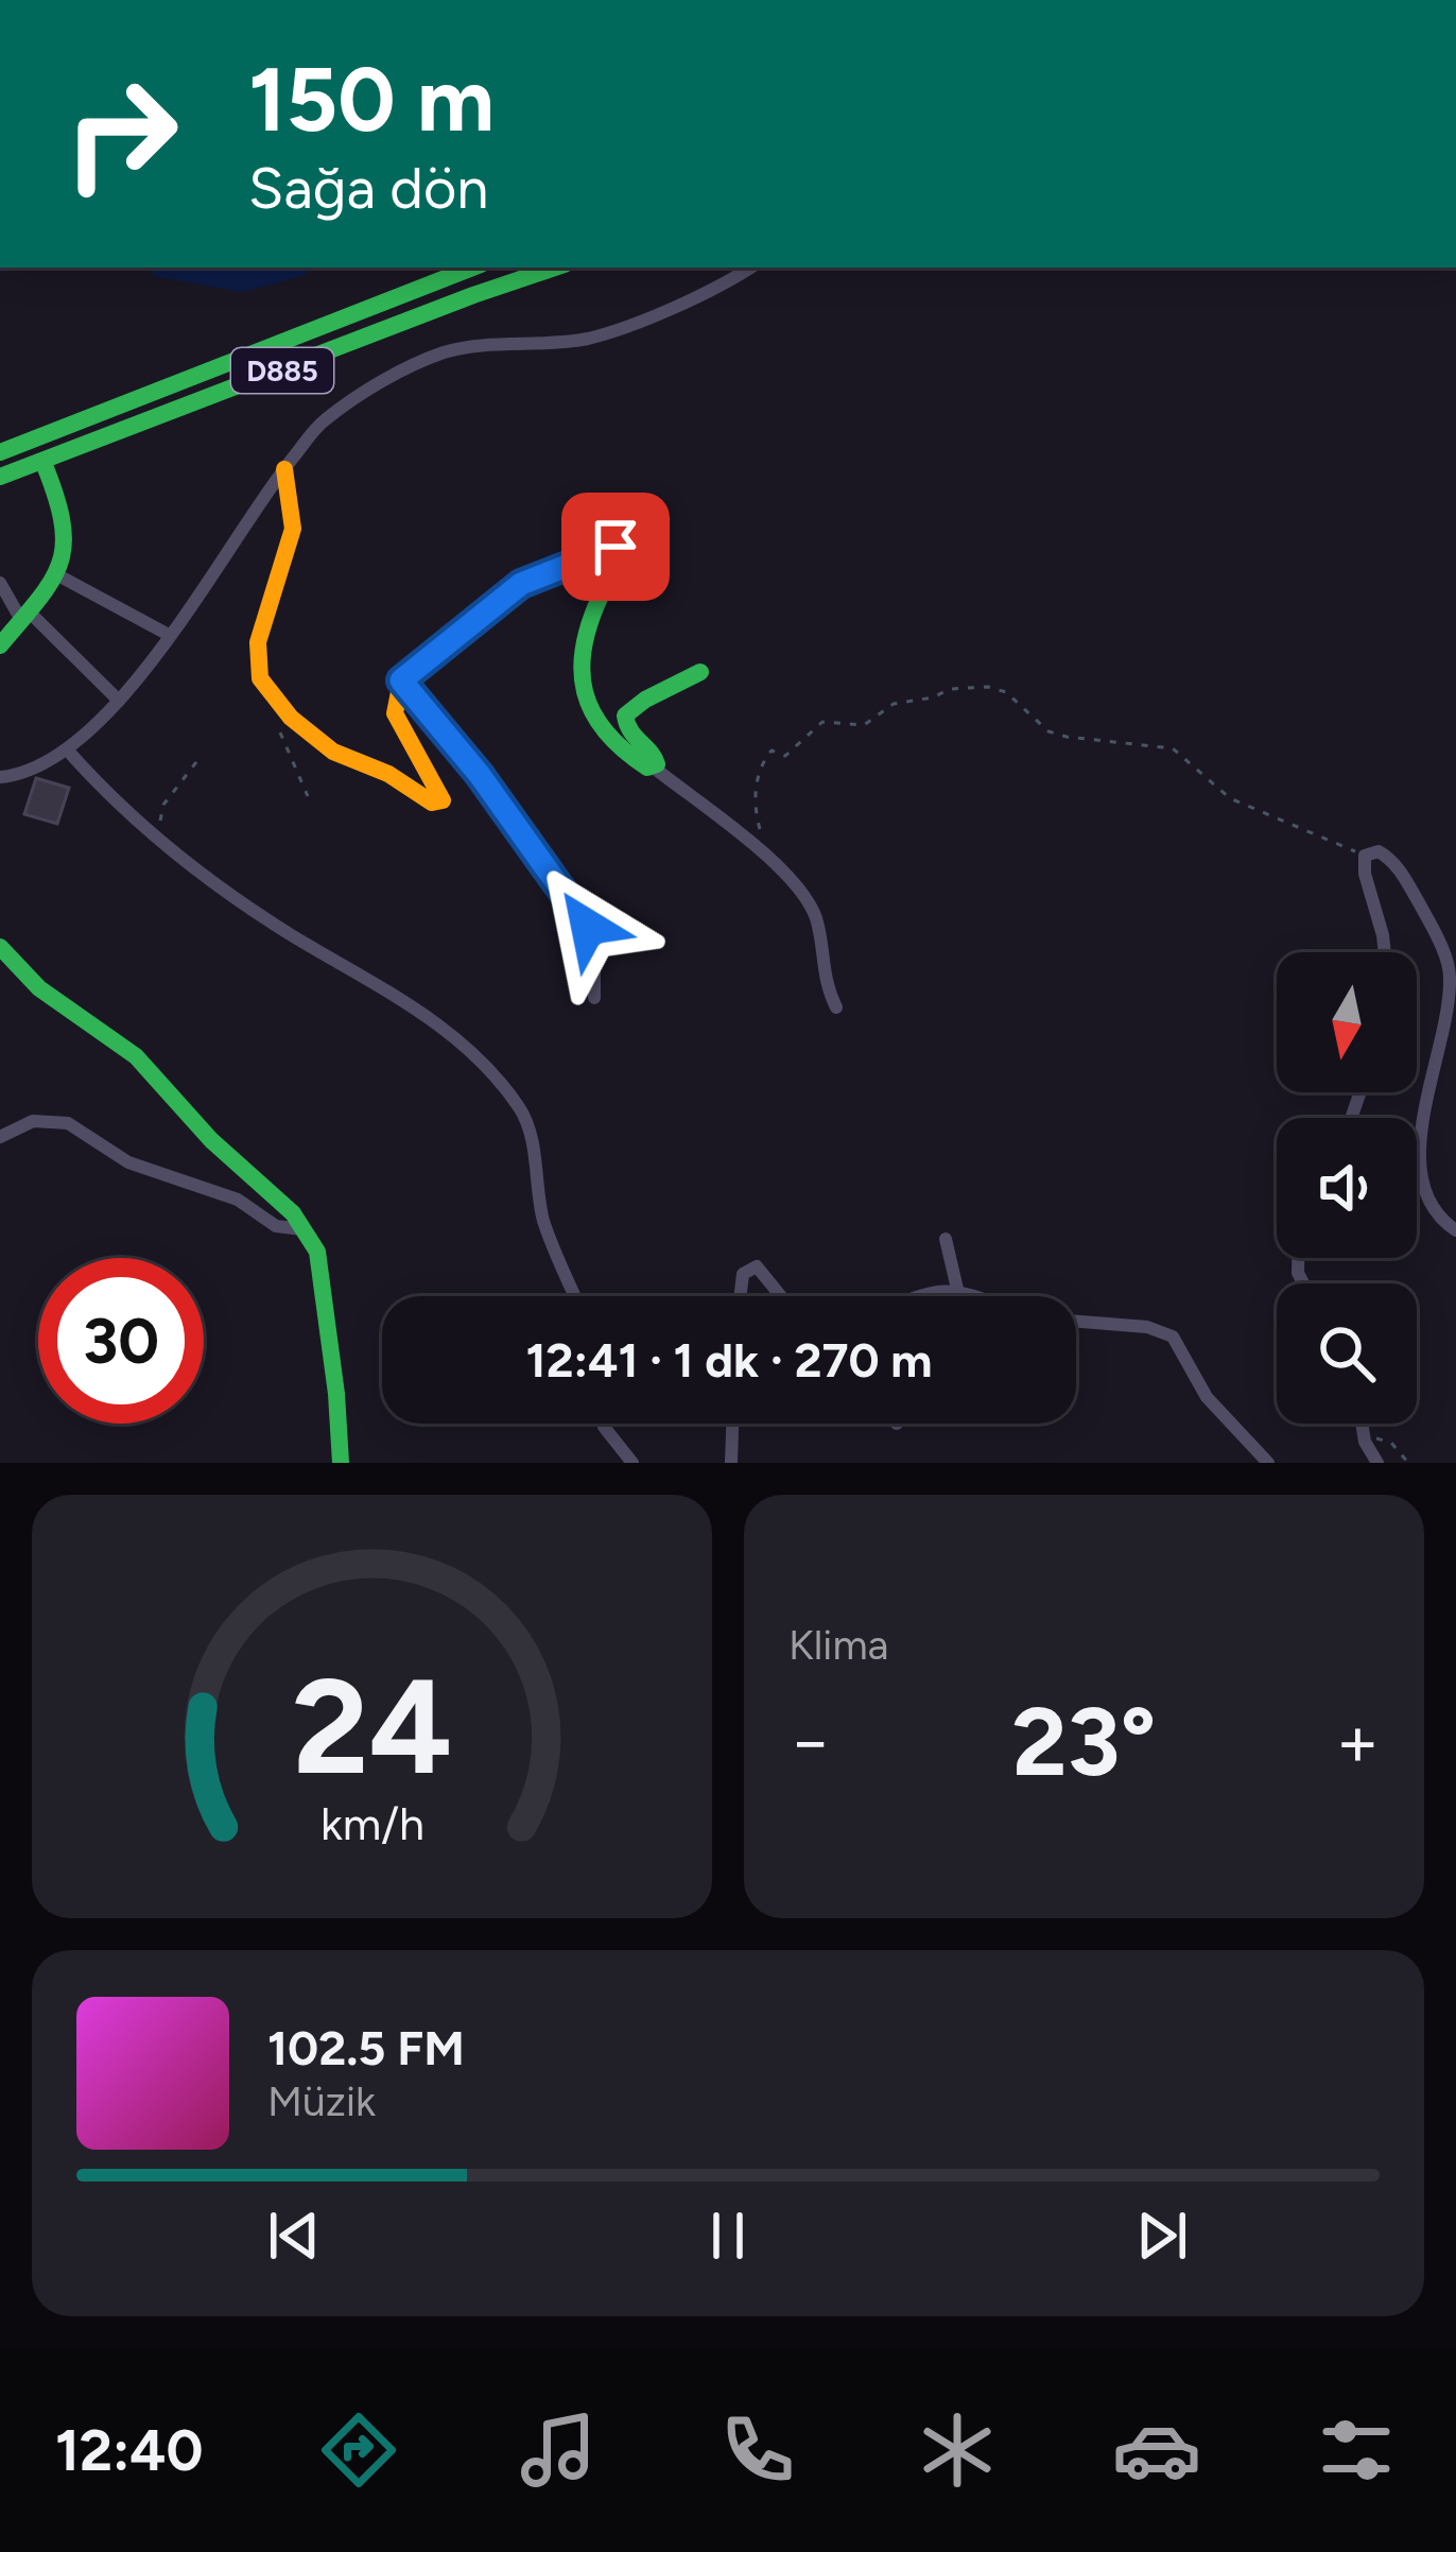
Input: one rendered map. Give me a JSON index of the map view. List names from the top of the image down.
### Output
{
  "streets": {
    "main road": ["D885"]
  },
  "north": "bottom",
  "page": {
    "turn": ["150 m", "Sağa dön"],
    "limit": "30",
    "trip": "12:41 · 1 dk · 270 m",
    "tile": "Klima",
    "heat": ["−", "23°", "+"],
    "song": ["102.5 FM", "Müzik"],
    "tabs": "12:40",
    "gauge": ["24", "km/h"]
  }
}
